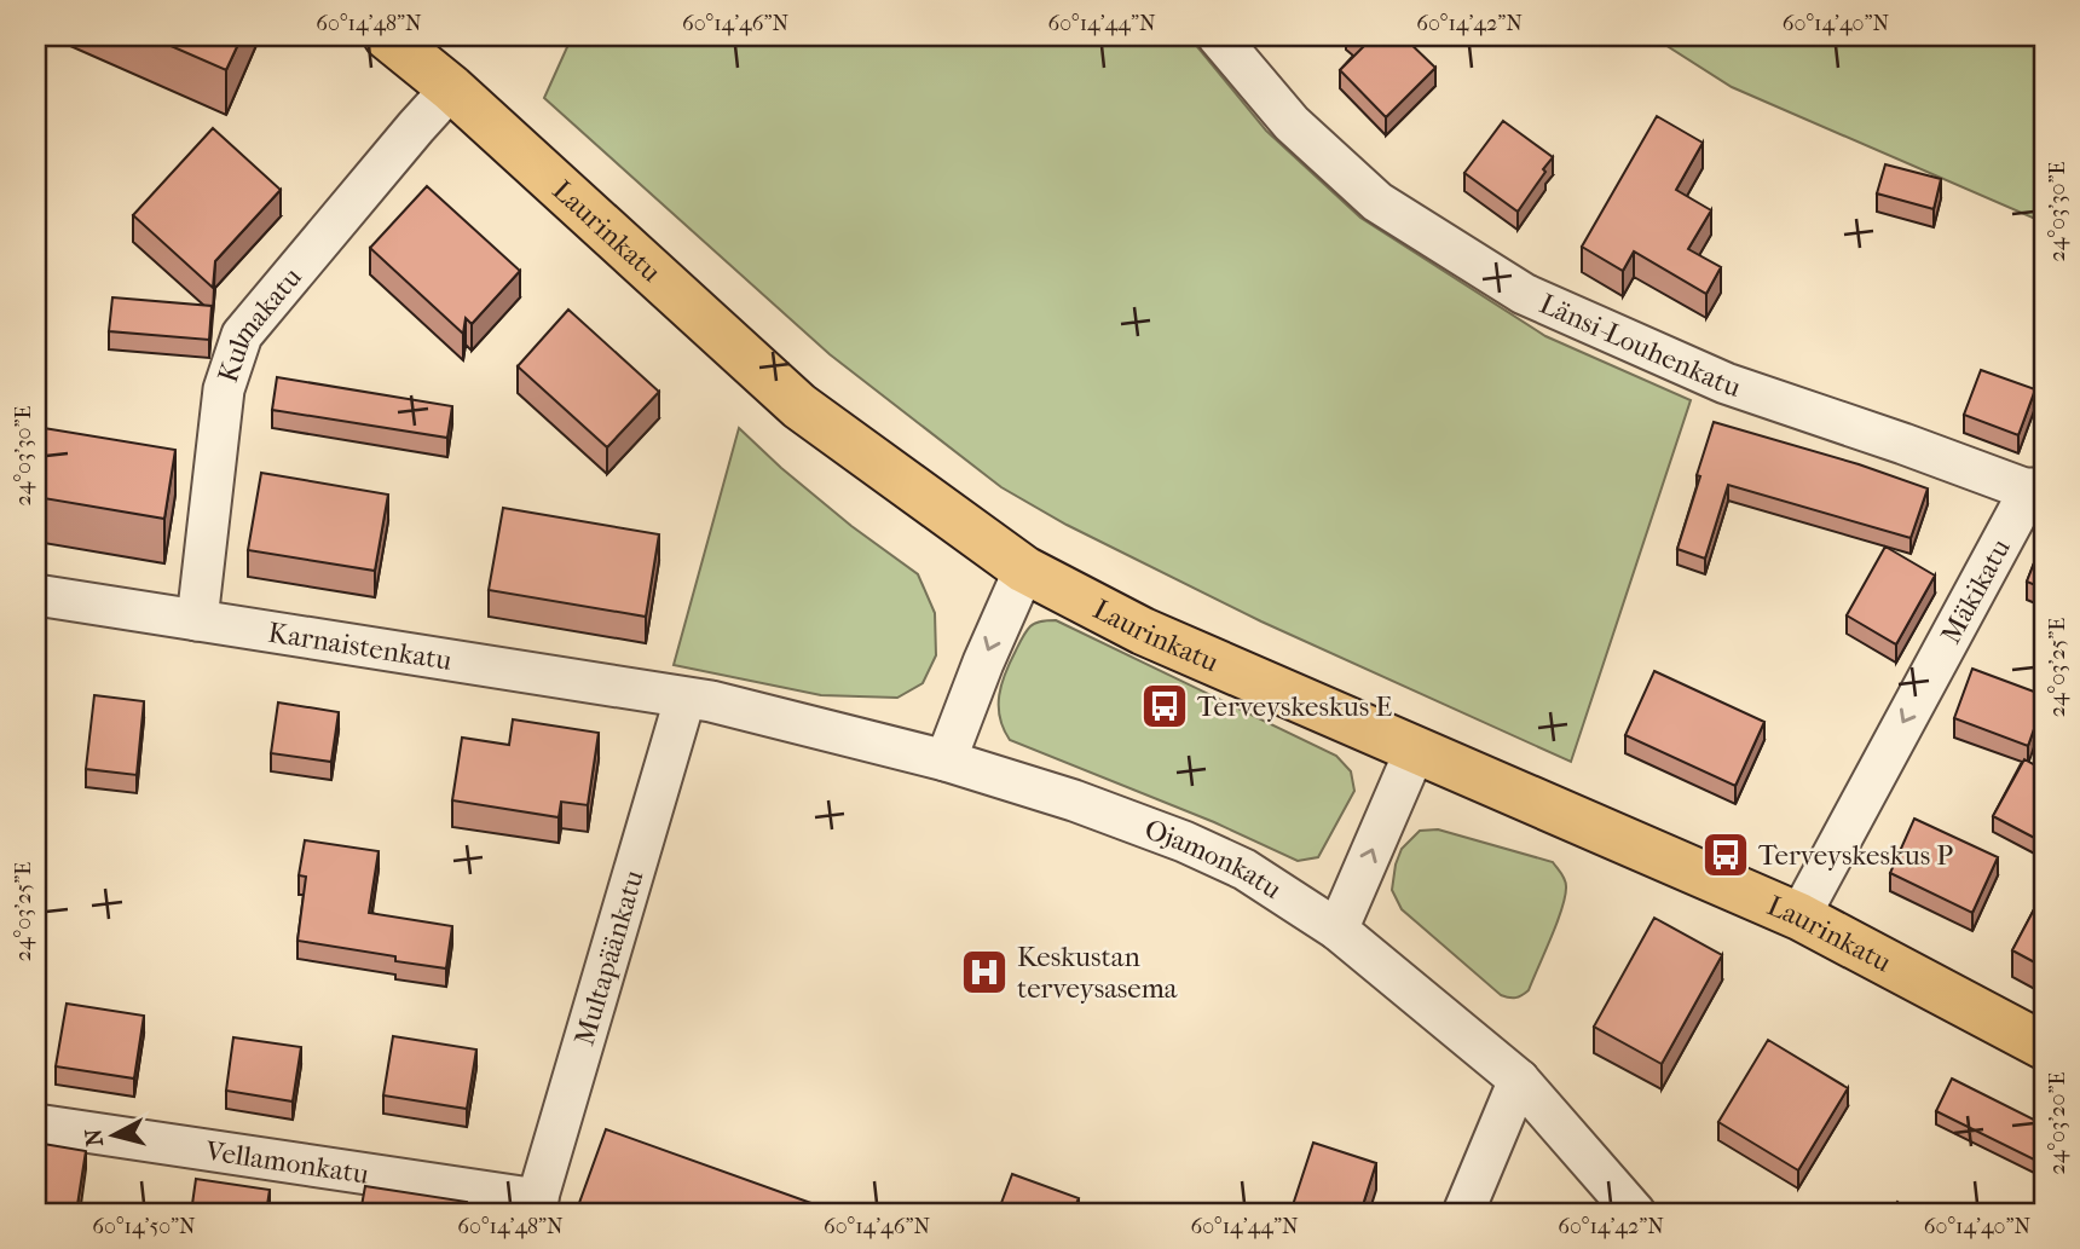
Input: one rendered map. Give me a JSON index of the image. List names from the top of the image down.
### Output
{
  "streets": {
    "main road": ["Laurinkatu"],
    "street": [
      "Kulmakatu",
      "Länsi-Louhenkatu",
      "Mäkikatu",
      "Karnaistenkatu",
      "Ojamonkatu",
      "Multapäänkatu",
      "Vellamonkatu"
    ]
  },
  "crossings": [
    ["Laurinkatu", "Kulmakatu"],
    ["Laurinkatu", "Mäkikatu"],
    ["Kulmakatu", "Karnaistenkatu"],
    ["Länsi-Louhenkatu", "Mäkikatu"],
    ["Karnaistenkatu", "Ojamonkatu"],
    ["Karnaistenkatu", "Multapäänkatu"],
    ["Ojamonkatu", "Multapäänkatu"],
    ["Multapäänkatu", "Vellamonkatu"]
  ],
  "one_way": ["Mäkikatu"],
  "places": {
    "bus stop": ["Terveyskeskus E", "Terveyskeskus P"],
    "hospital": ["Keskustan terveysasema"]
  },
  "north": "left",
  "coordinates": [
    "60°14'48\"N",
    "60°14'46\"N",
    "60°14'44\"N",
    "60°14'42\"N",
    "60°14'40\"N",
    "24°03'30\"E",
    "24°03'25\"E",
    "24°03'20\"E",
    "60°14'50\"N"
  ]
}
